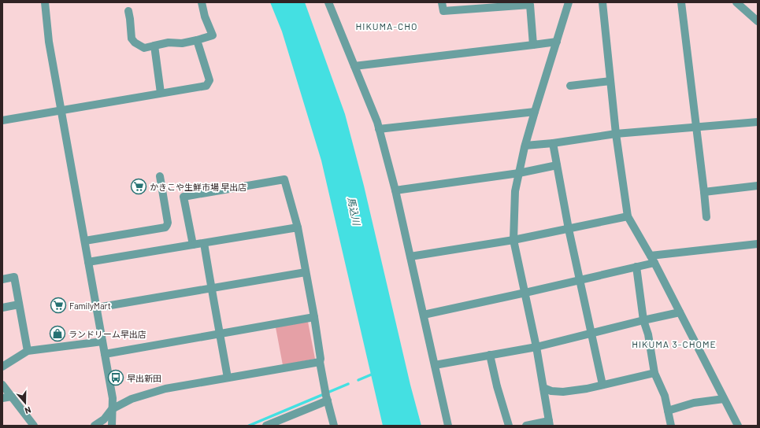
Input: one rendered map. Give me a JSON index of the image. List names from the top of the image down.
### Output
{
  "districts": ["HIKUMA-CHO", "HIKUMA 3-CHOME"],
  "water": ["馬込川"],
  "places": {
    "supermarket": ["かきこや生鮮市場 早出店", "FamilyMart"],
    "shop": ["ランドリーム早出店"],
    "bus stop": ["早出新田"]
  },
  "north": "bottom"
}
